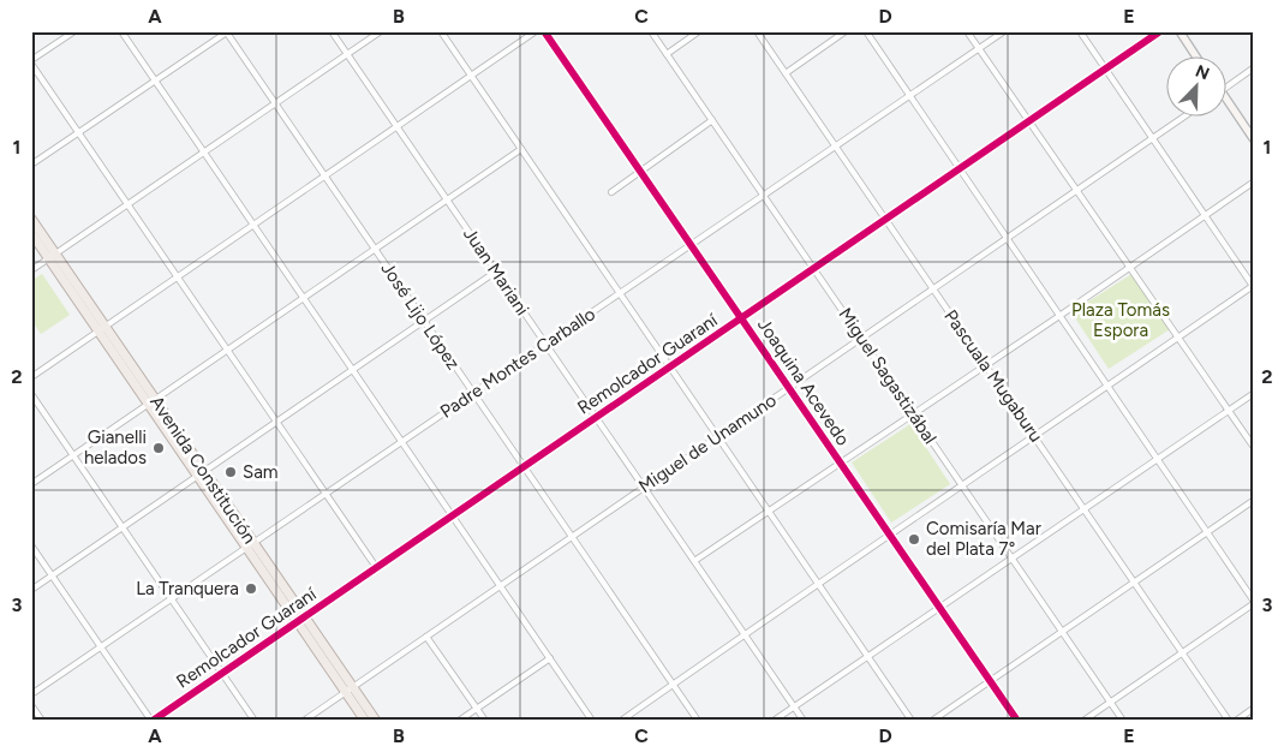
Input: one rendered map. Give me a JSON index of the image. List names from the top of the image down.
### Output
{
  "streets": {
    "main road": ["Avenida Constitución"],
    "street": [
      "Juan Mariani",
      "José Lijo López",
      "Padre Montes Carballo",
      "Remolcador Guaraní",
      "Miguel Sagastizábal",
      "Pascuala Mugaburu",
      "Joaquina Acevedo",
      "Miguel de Unamuno"
    ]
  },
  "crossings": [
    ["Juan Mariani", "Padre Montes Carballo"],
    ["Juan Mariani", "Remolcador Guaraní"],
    ["Juan Mariani", "Miguel de Unamuno"],
    ["José Lijo López", "Padre Montes Carballo"],
    ["José Lijo López", "Remolcador Guaraní"],
    ["José Lijo López", "Miguel de Unamuno"],
    ["Padre Montes Carballo", "Miguel Sagastizábal"],
    ["Padre Montes Carballo", "Pascuala Mugaburu"],
    ["Padre Montes Carballo", "Joaquina Acevedo"],
    ["Padre Montes Carballo", "Avenida Constitución"],
    ["Remolcador Guaraní", "Miguel Sagastizábal"],
    ["Remolcador Guaraní", "Pascuala Mugaburu"],
    ["Remolcador Guaraní", "Joaquina Acevedo"],
    ["Remolcador Guaraní", "Avenida Constitución"],
    ["Miguel Sagastizábal", "Miguel de Unamuno"],
    ["Pascuala Mugaburu", "Miguel de Unamuno"],
    ["Joaquina Acevedo", "Miguel de Unamuno"],
    ["Miguel de Unamuno", "Avenida Constitución"]
  ],
  "parks": ["Plaza Tomás Espora"],
  "places": [
    "Gianelli helados",
    "Sam",
    "Comisaría Mar del Plata 7°",
    "La Tranquera"
  ],
  "north": "top right",
  "grid": {
    "columns": [
      "A",
      "B",
      "C",
      "D",
      "E"
    ],
    "rows": ["1", "2", "3"]
  }
}
